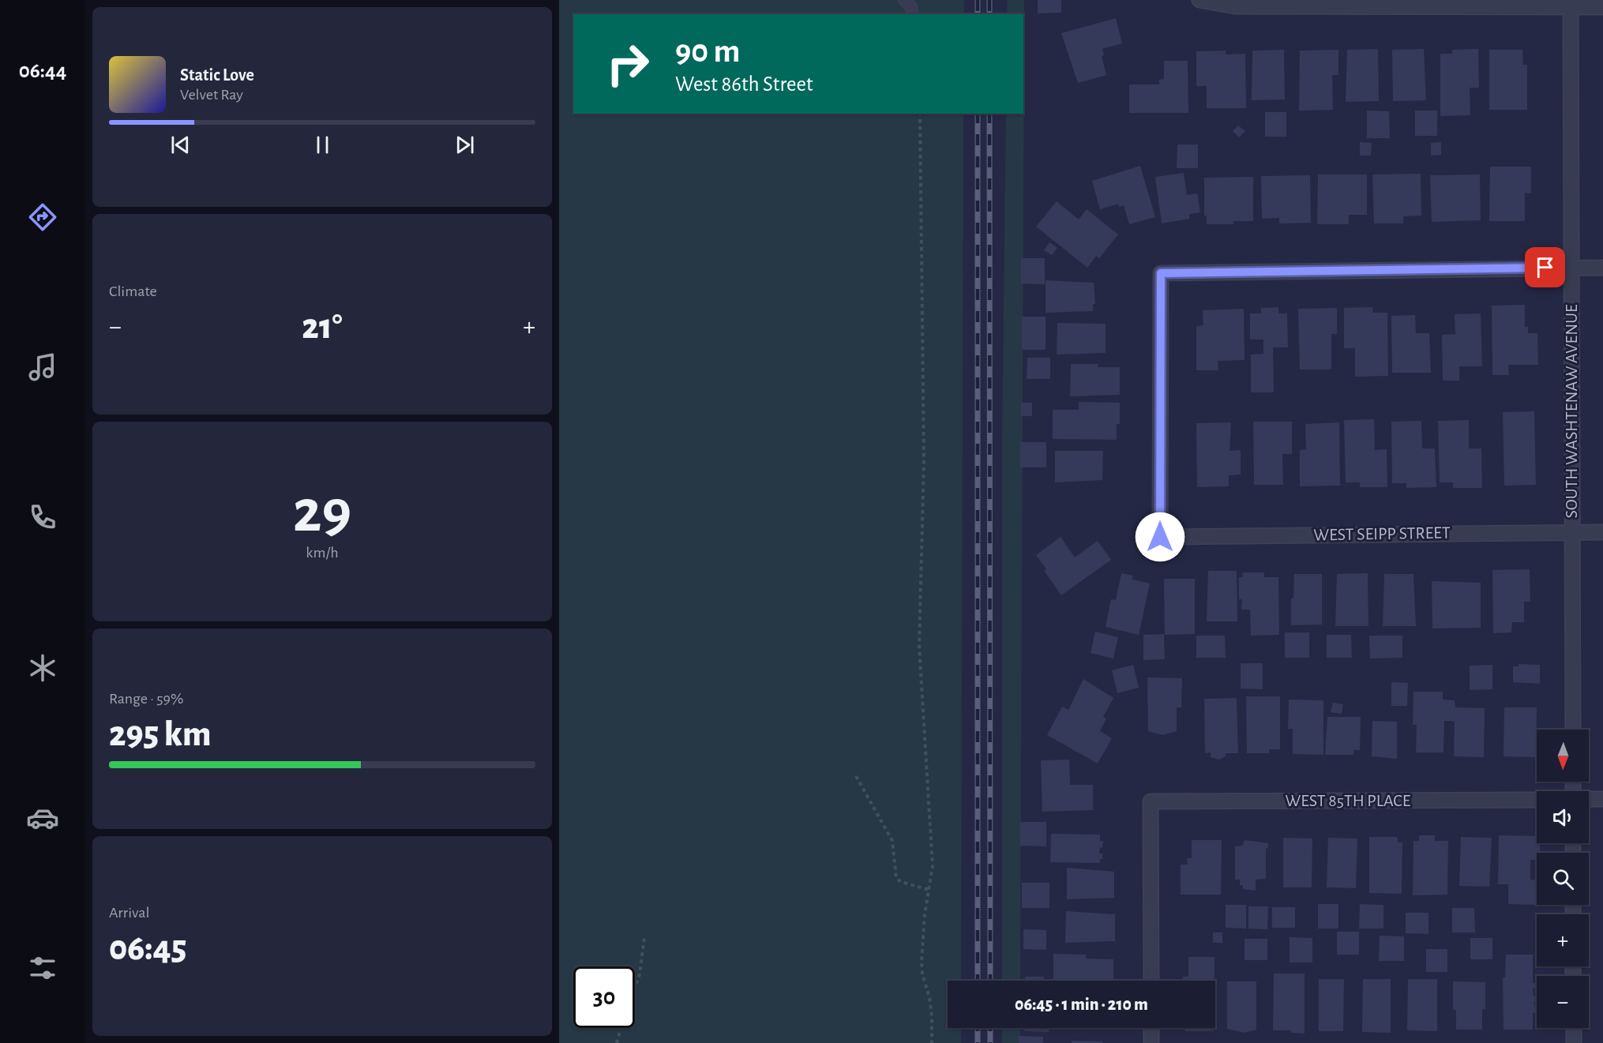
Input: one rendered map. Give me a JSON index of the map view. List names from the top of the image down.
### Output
{
  "streets": {
    "street": ["SOUTH WASHTENAW AVENUE", "WEST SEIPP STREET", "WEST 85TH PLACE"]
  },
  "crossings": [
    ["SOUTH WASHTENAW AVENUE", "WEST SEIPP STREET"]
  ],
  "north": "bottom",
  "page": {
    "tabs": "06:44",
    "turn": ["90 m", "West 86th Street"],
    "song": ["Static Love", "Velvet Ray"],
    "tile": [
      "Climate",
      ["29", "km/h"],
      ["Range · 59%", "295 km"],
      ["Arrival", "06:45"]
    ],
    "heat": ["−", "21°", "+"],
    "map_buttons": ["+", "−"],
    "limit": "30",
    "trip": "06:45 · 1 min · 210 m"
  }
}
